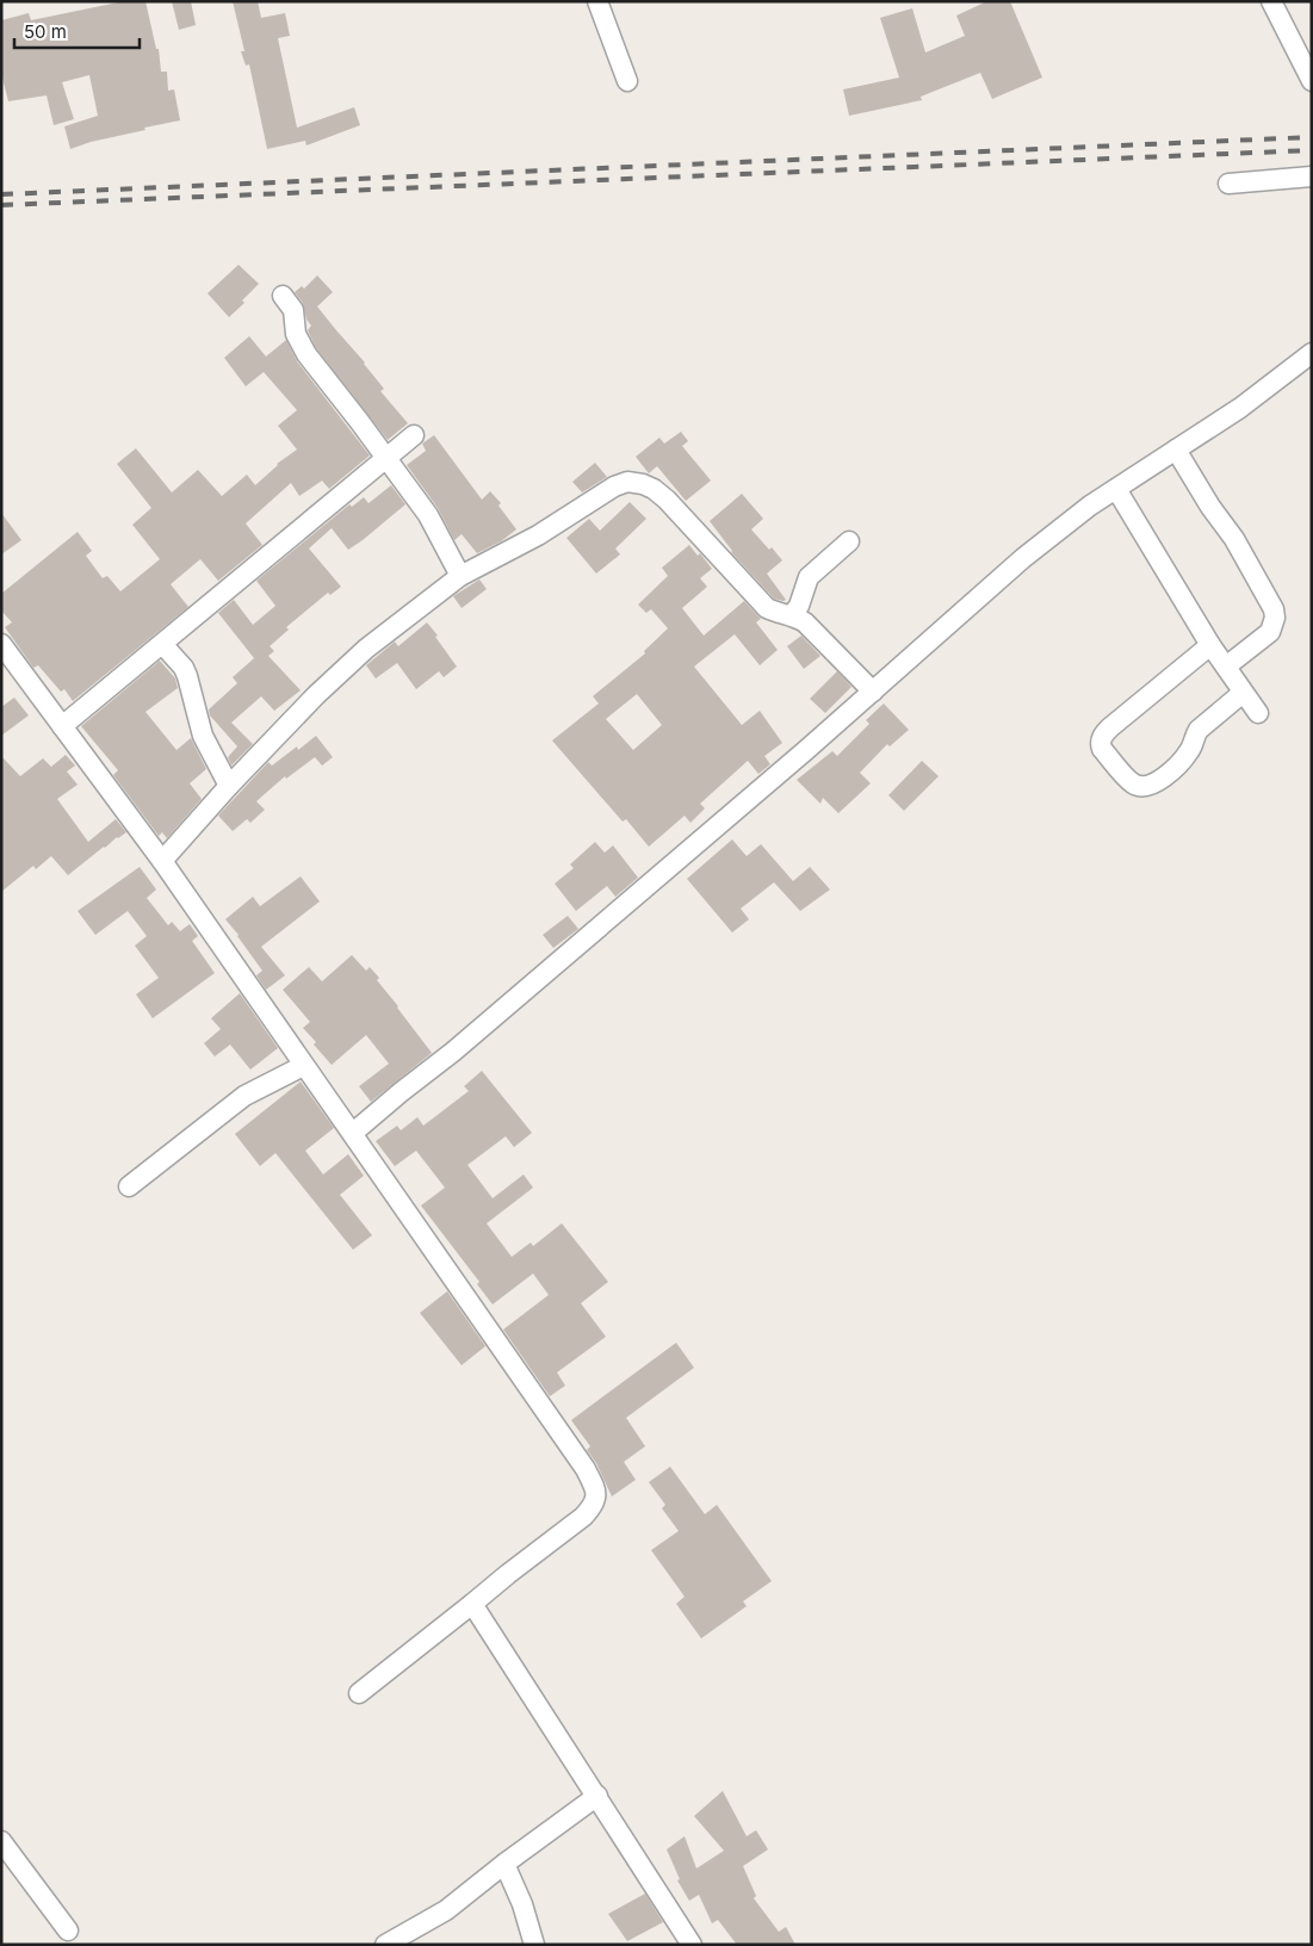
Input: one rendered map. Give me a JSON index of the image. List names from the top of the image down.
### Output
{
  "scale_bar": "50 m"
}
